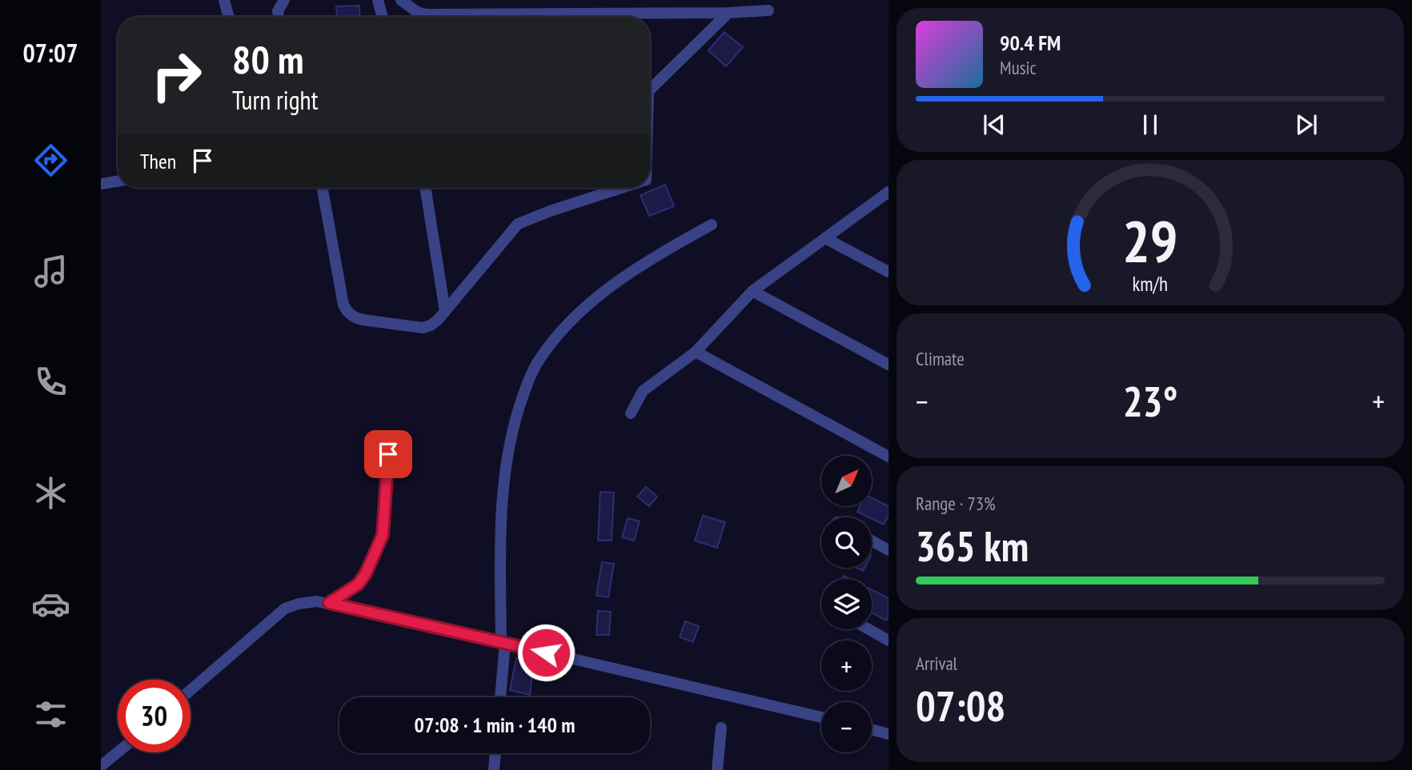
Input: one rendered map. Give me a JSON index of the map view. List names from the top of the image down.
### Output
{
  "north": "top right",
  "page": {
    "tabs": "07:07",
    "turn": ["80 m", "Turn right"],
    "song": ["90.4 FM", "Music"],
    "then": "Then",
    "tile": [
      "Climate",
      ["Range · 73%", "365 km"],
      ["Arrival", "07:08"]
    ],
    "heat": ["−", "23°", "+"],
    "map_buttons": ["+", "−"],
    "limit": "30",
    "trip": "07:08 · 1 min · 140 m",
    "gauge": ["29", "km/h"]
  }
}
